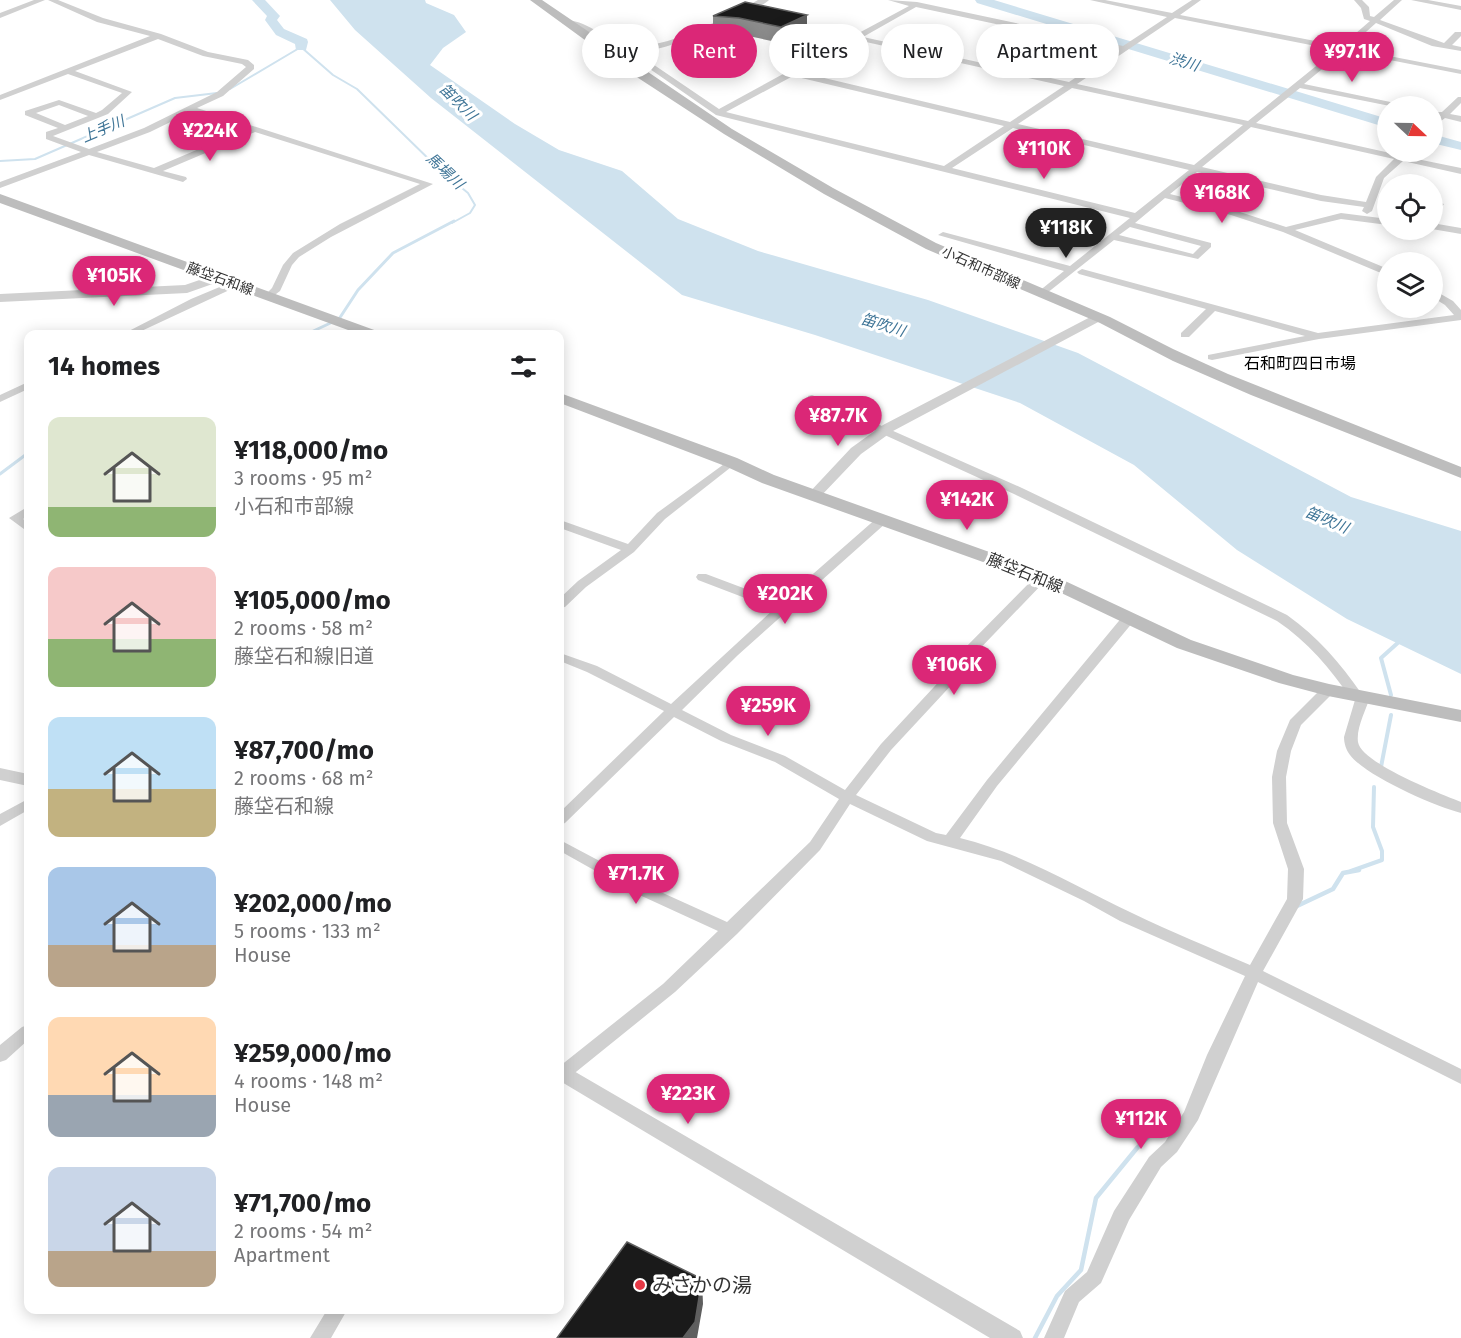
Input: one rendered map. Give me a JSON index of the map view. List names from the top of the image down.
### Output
{
  "streets": {
    "main road": ["小石和市部線", "藤垈石和線"]
  },
  "districts": ["石和町四日市場"],
  "water": [
    "渋川",
    "笛吹川",
    "上手川",
    "馬場川"
  ],
  "places": ["みさかの湯"],
  "north": "right",
  "page": {
    "chip": [
      "Buy",
      "Rent",
      "Filters",
      "New",
      "Apartment"
    ],
    "price": [
      "¥97.1K",
      "¥224K",
      "¥110K",
      "¥168K",
      "¥118K",
      "¥105K",
      "¥87.7K",
      "¥142K",
      "¥202K",
      "¥106K",
      "¥259K",
      "¥71.7K",
      "¥223K",
      "¥112K"
    ],
    "heading": "14 homes",
    "list": [
      {
        "name": "¥118,000/mo",
        "note": "3 rooms · 95 m² · 小石和市部線"
      },
      {
        "name": "¥105,000/mo",
        "note": "2 rooms · 58 m² · 藤垈石和線旧道"
      },
      {
        "name": "¥87,700/mo",
        "note": "2 rooms · 68 m² · 藤垈石和線"
      },
      {
        "name": "¥202,000/mo",
        "note": "5 rooms · 133 m² · House"
      },
      {
        "name": "¥259,000/mo",
        "note": "4 rooms · 148 m² · House"
      },
      {
        "name": "¥71,700/mo",
        "note": "2 rooms · 54 m² · Apartment"
      }
    ]
  }
}
